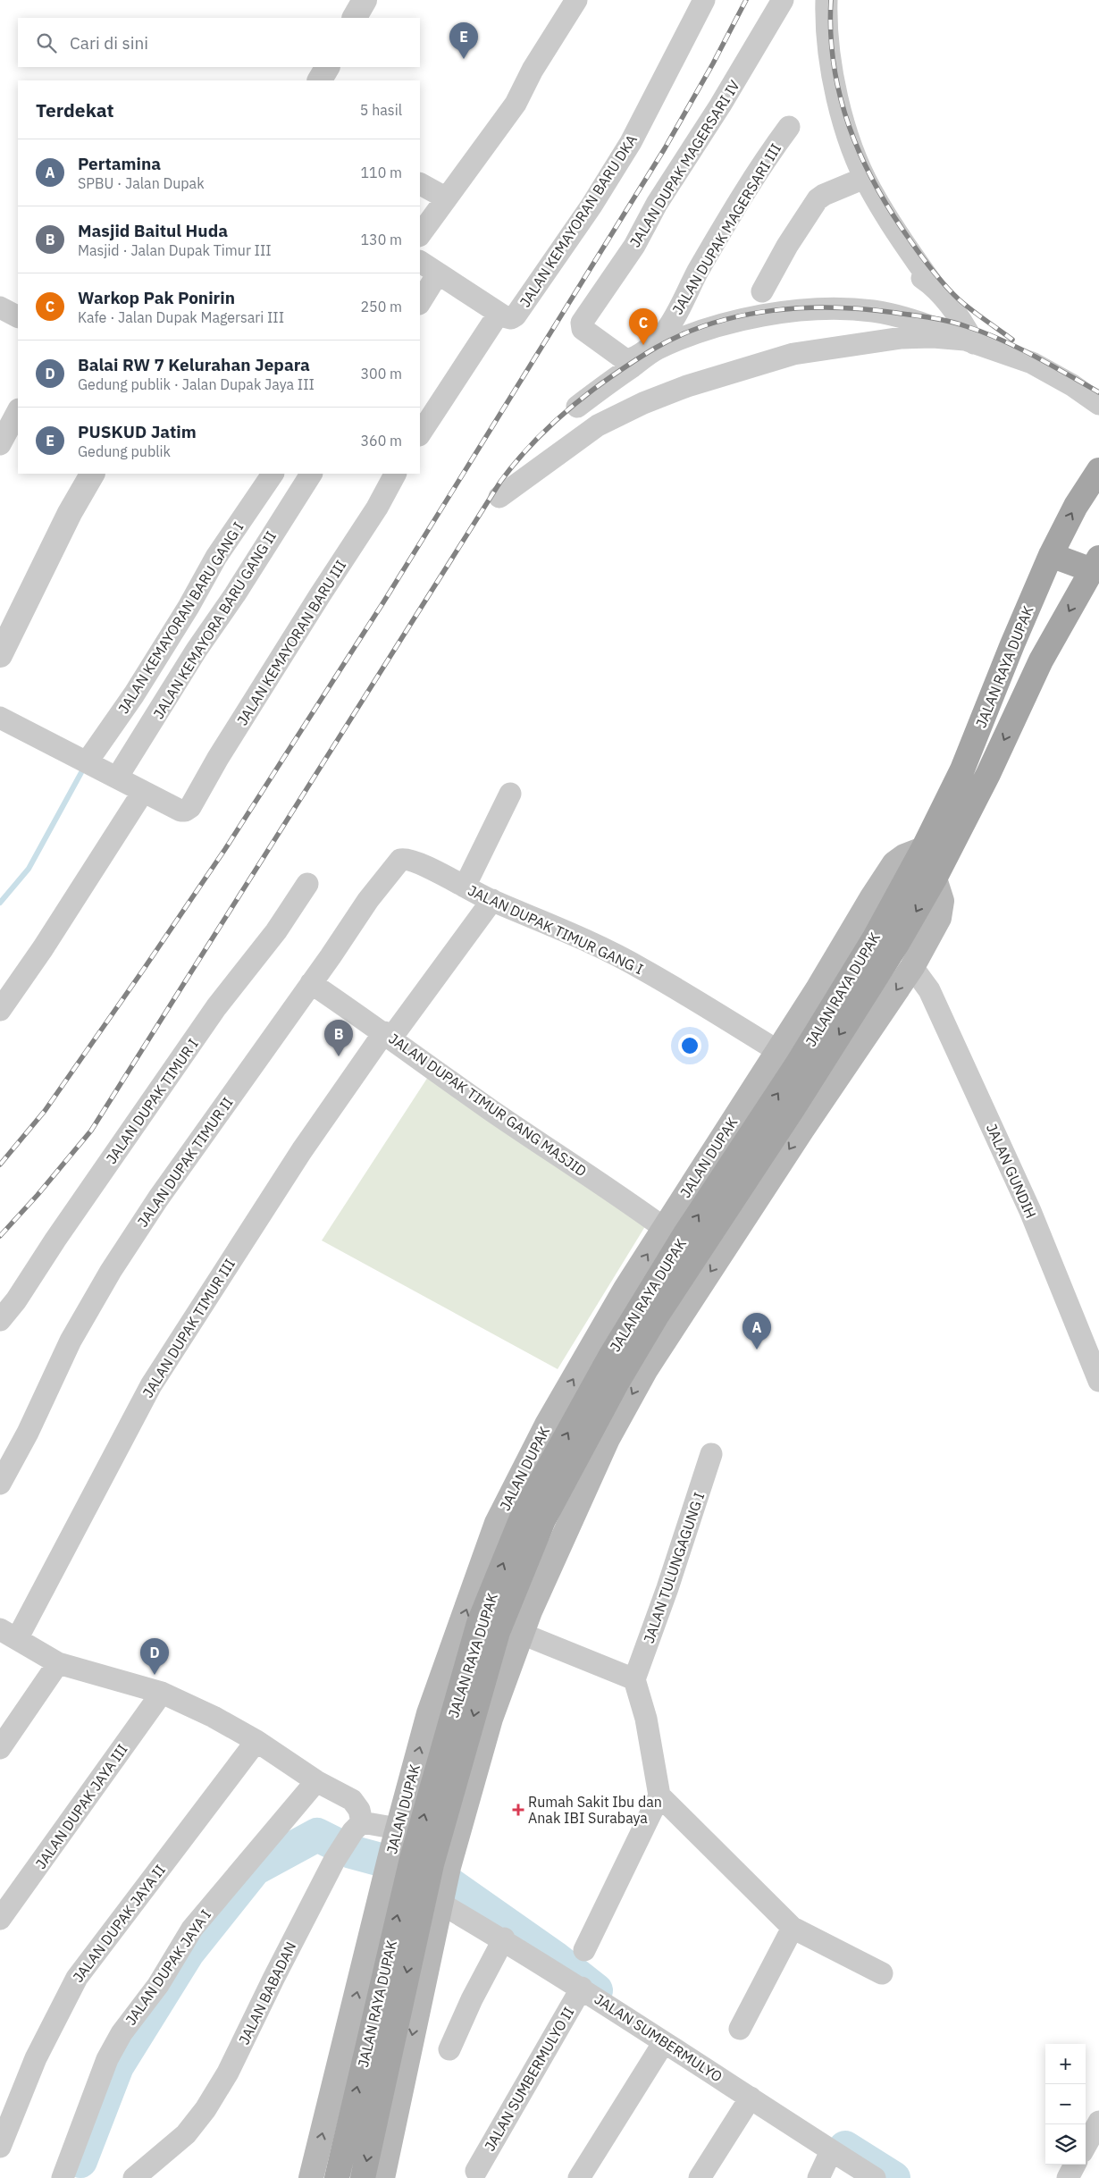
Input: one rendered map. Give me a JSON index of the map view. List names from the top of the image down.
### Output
{
  "streets": {
    "main road": ["JALAN RAYA DUPAK", "JALAN DUPAK"],
    "street": [
      "JALAN DUPAK MAGERSARI IV",
      "JALAN KEMAYORAN BARU DKA",
      "JALAN DUPAK MAGERSARI III",
      "JALAN KEMAYORAN BARU GANG I",
      "JALAN KEMAYORA BARU GANG II",
      "JALAN KEMAYORAN BARU III",
      "JALAN DUPAK TIMUR GANG I",
      "JALAN DUPAK TIMUR I",
      "JALAN DUPAK TIMUR GANG MASJID",
      "JALAN DUPAK TIMUR II",
      "JALAN GUNDIH",
      "JALAN DUPAK TIMUR III",
      "JALAN TULUNGAGUNG I",
      "JALAN DUPAK JAYA III",
      "JALAN DUPAK JAYA II",
      "JALAN DUPAK JAYA I",
      "JALAN BABADAN",
      "JALAN SUMBERMULYO",
      "JALAN SUMBERMULYO II"
    ]
  },
  "crossings": [
    ["JALAN DUPAK MAGERSARI IV", "JALAN DUPAK MAGERSARI III"],
    ["JALAN RAYA DUPAK", "JALAN DUPAK"],
    ["JALAN RAYA DUPAK", "JALAN SUMBERMULYO"],
    ["JALAN DUPAK TIMUR GANG I", "JALAN DUPAK"],
    ["JALAN DUPAK TIMUR GANG I", "JALAN DUPAK TIMUR II"],
    ["JALAN DUPAK TIMUR GANG I", "JALAN DUPAK TIMUR III"],
    ["JALAN DUPAK TIMUR GANG MASJID", "JALAN DUPAK"],
    ["JALAN DUPAK TIMUR GANG MASJID", "JALAN DUPAK TIMUR II"],
    ["JALAN DUPAK TIMUR GANG MASJID", "JALAN DUPAK TIMUR III"],
    ["JALAN DUPAK", "JALAN SUMBERMULYO"],
    ["JALAN SUMBERMULYO", "JALAN SUMBERMULYO II"]
  ],
  "places": {
    "health": ["Rumah Sakit Ibu dan Anak IBI Surabaya"]
  },
  "page": {
    "search": "Cari di sini",
    "pins": [
      "E",
      "C",
      "B",
      "A",
      "D"
    ],
    "heading": ["Terdekat", "5 hasil"],
    "list": [
      {
        "mark": "A",
        "name": "Pertamina",
        "note": "SPBU · Jalan Dupak",
        "value": "110 m"
      },
      {
        "mark": "B",
        "name": "Masjid Baitul Huda",
        "note": "Masjid · Jalan Dupak Timur III",
        "value": "130 m"
      },
      {
        "mark": "C",
        "name": "Warkop Pak Ponirin",
        "note": "Kafe · Jalan Dupak Magersari III",
        "value": "250 m"
      },
      {
        "mark": "D",
        "name": "Balai RW 7 Kelurahan Jepara",
        "note": "Gedung publik · Jalan Dupak Jaya III",
        "value": "300 m"
      },
      {
        "mark": "E",
        "name": "PUSKUD Jatim",
        "note": "Gedung publik",
        "value": "360 m"
      }
    ],
    "map_buttons": ["+", "−"]
  }
}
